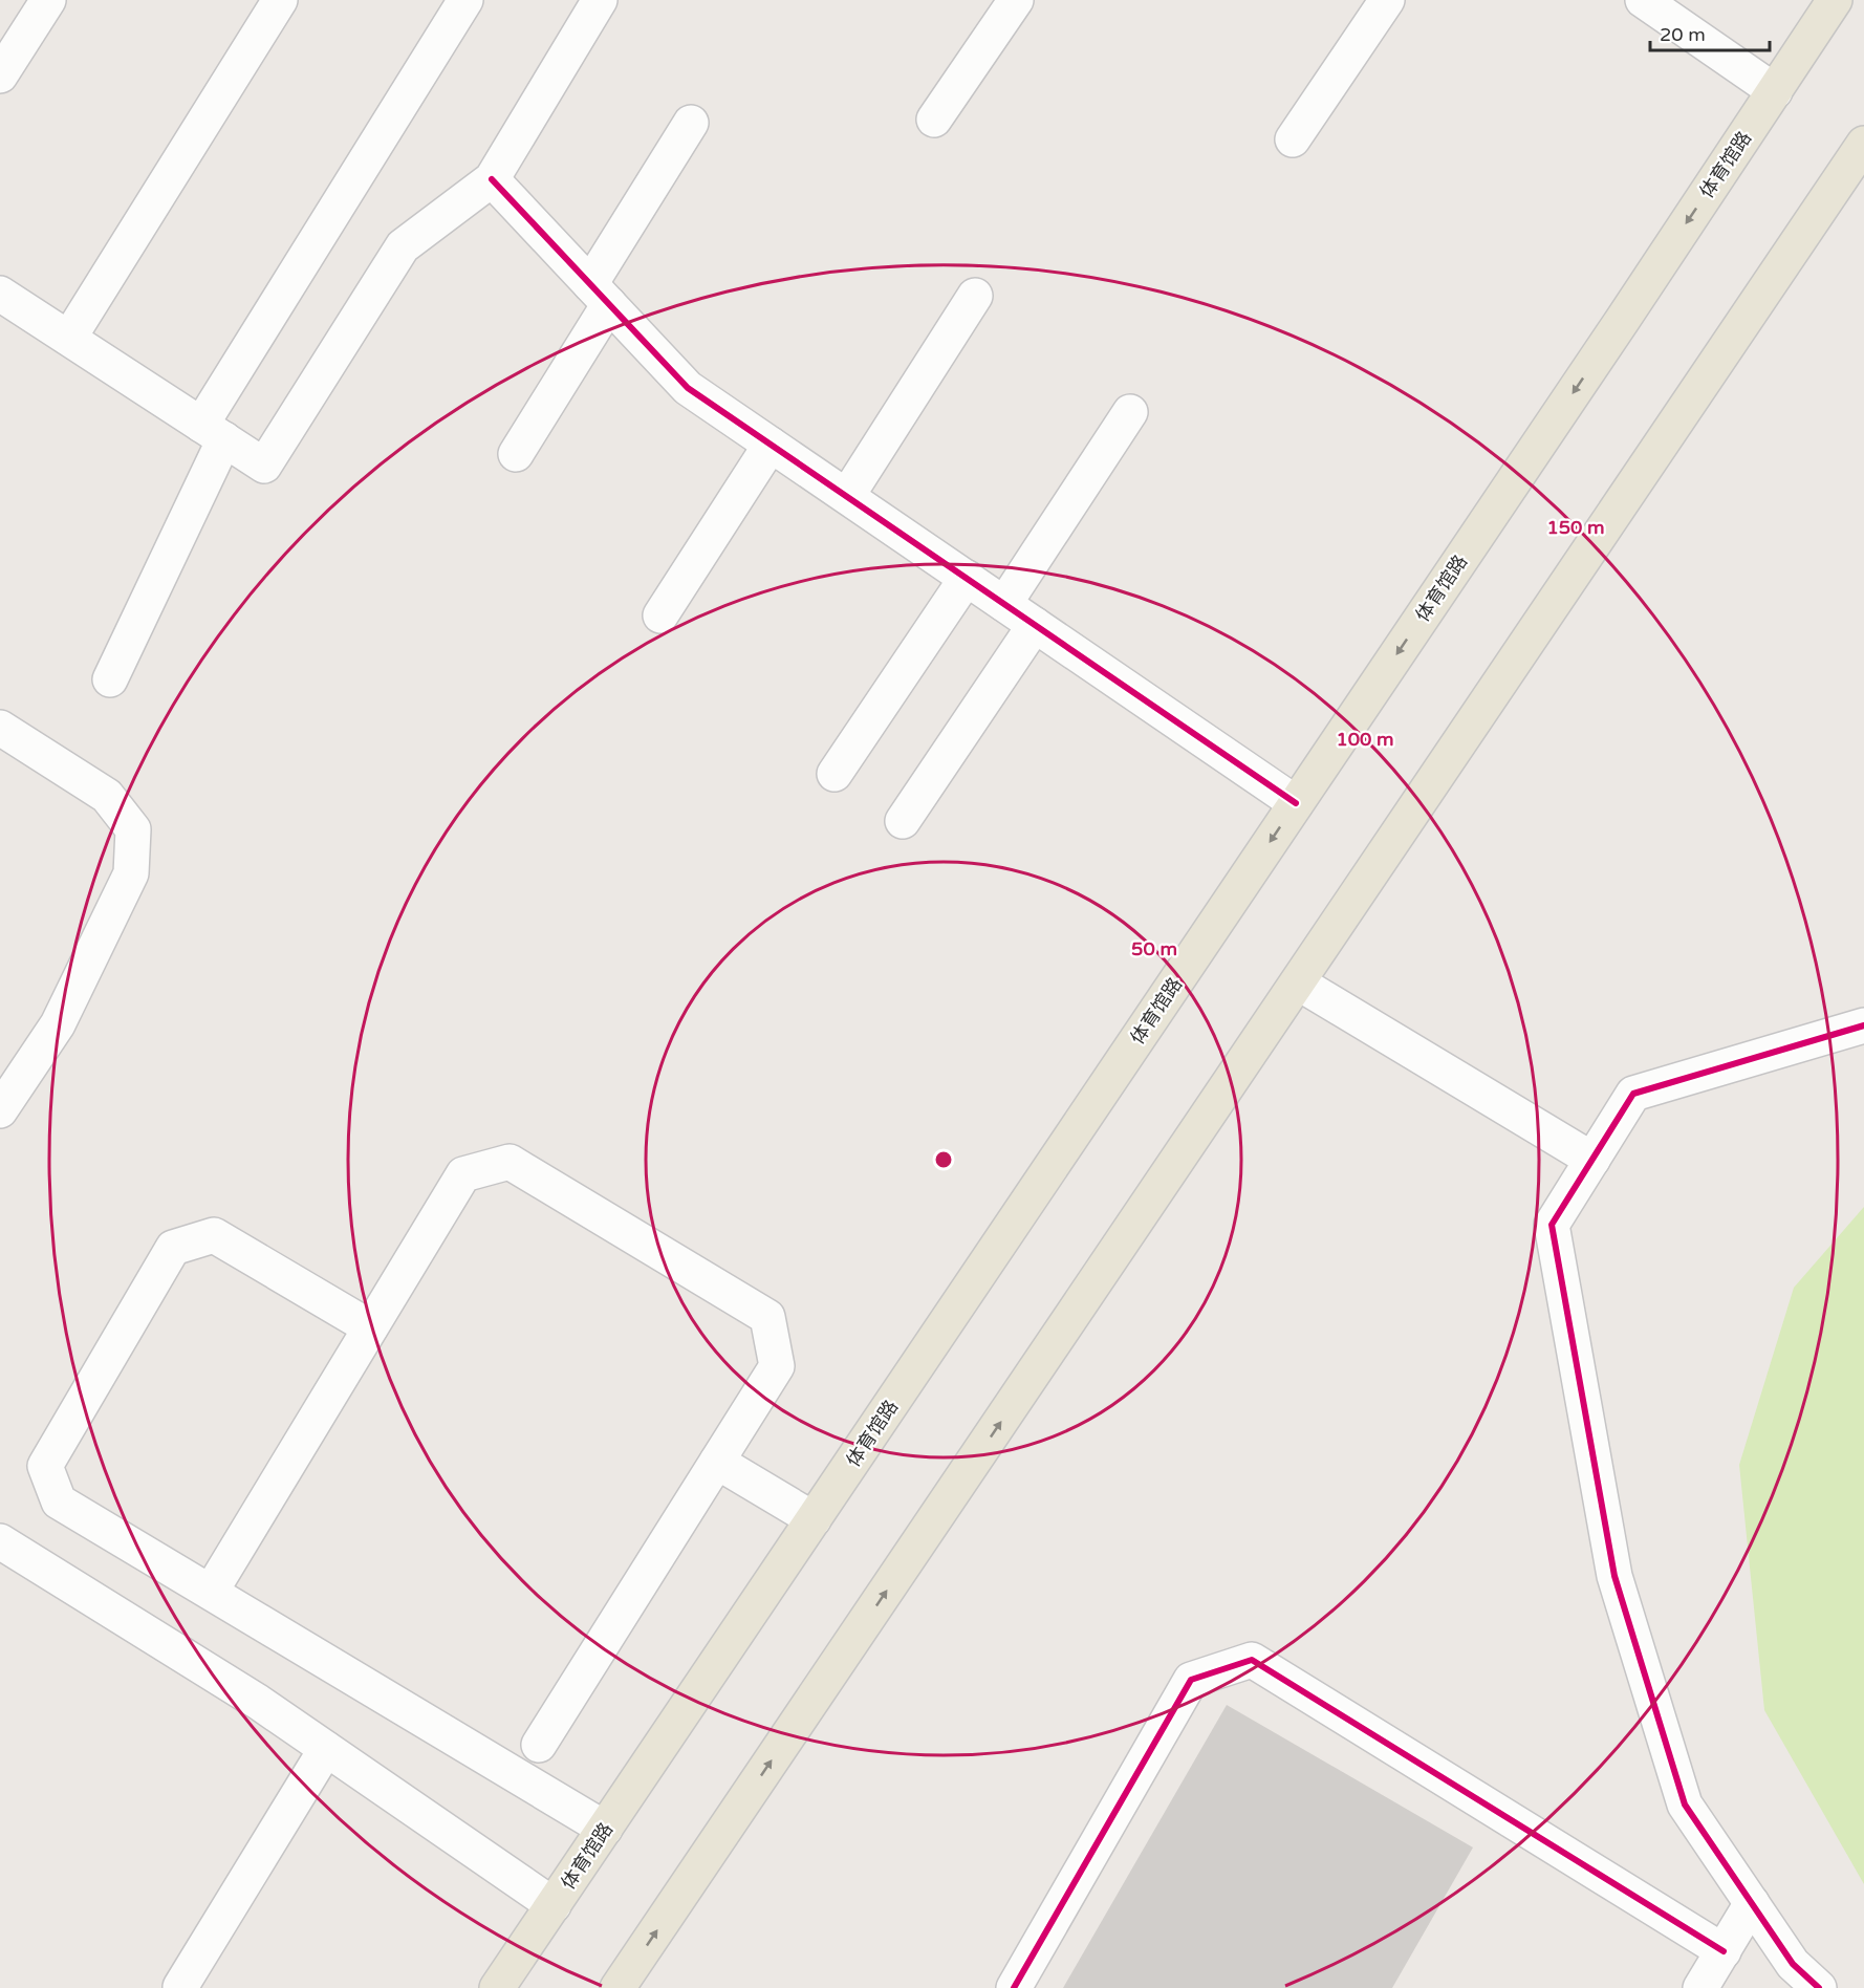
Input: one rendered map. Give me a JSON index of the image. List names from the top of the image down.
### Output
{
  "streets": {
    "main road": ["体育馆路"]
  },
  "scale_bar": "20 m",
  "rings": ["150 m", "100 m", "50 m"]
}
